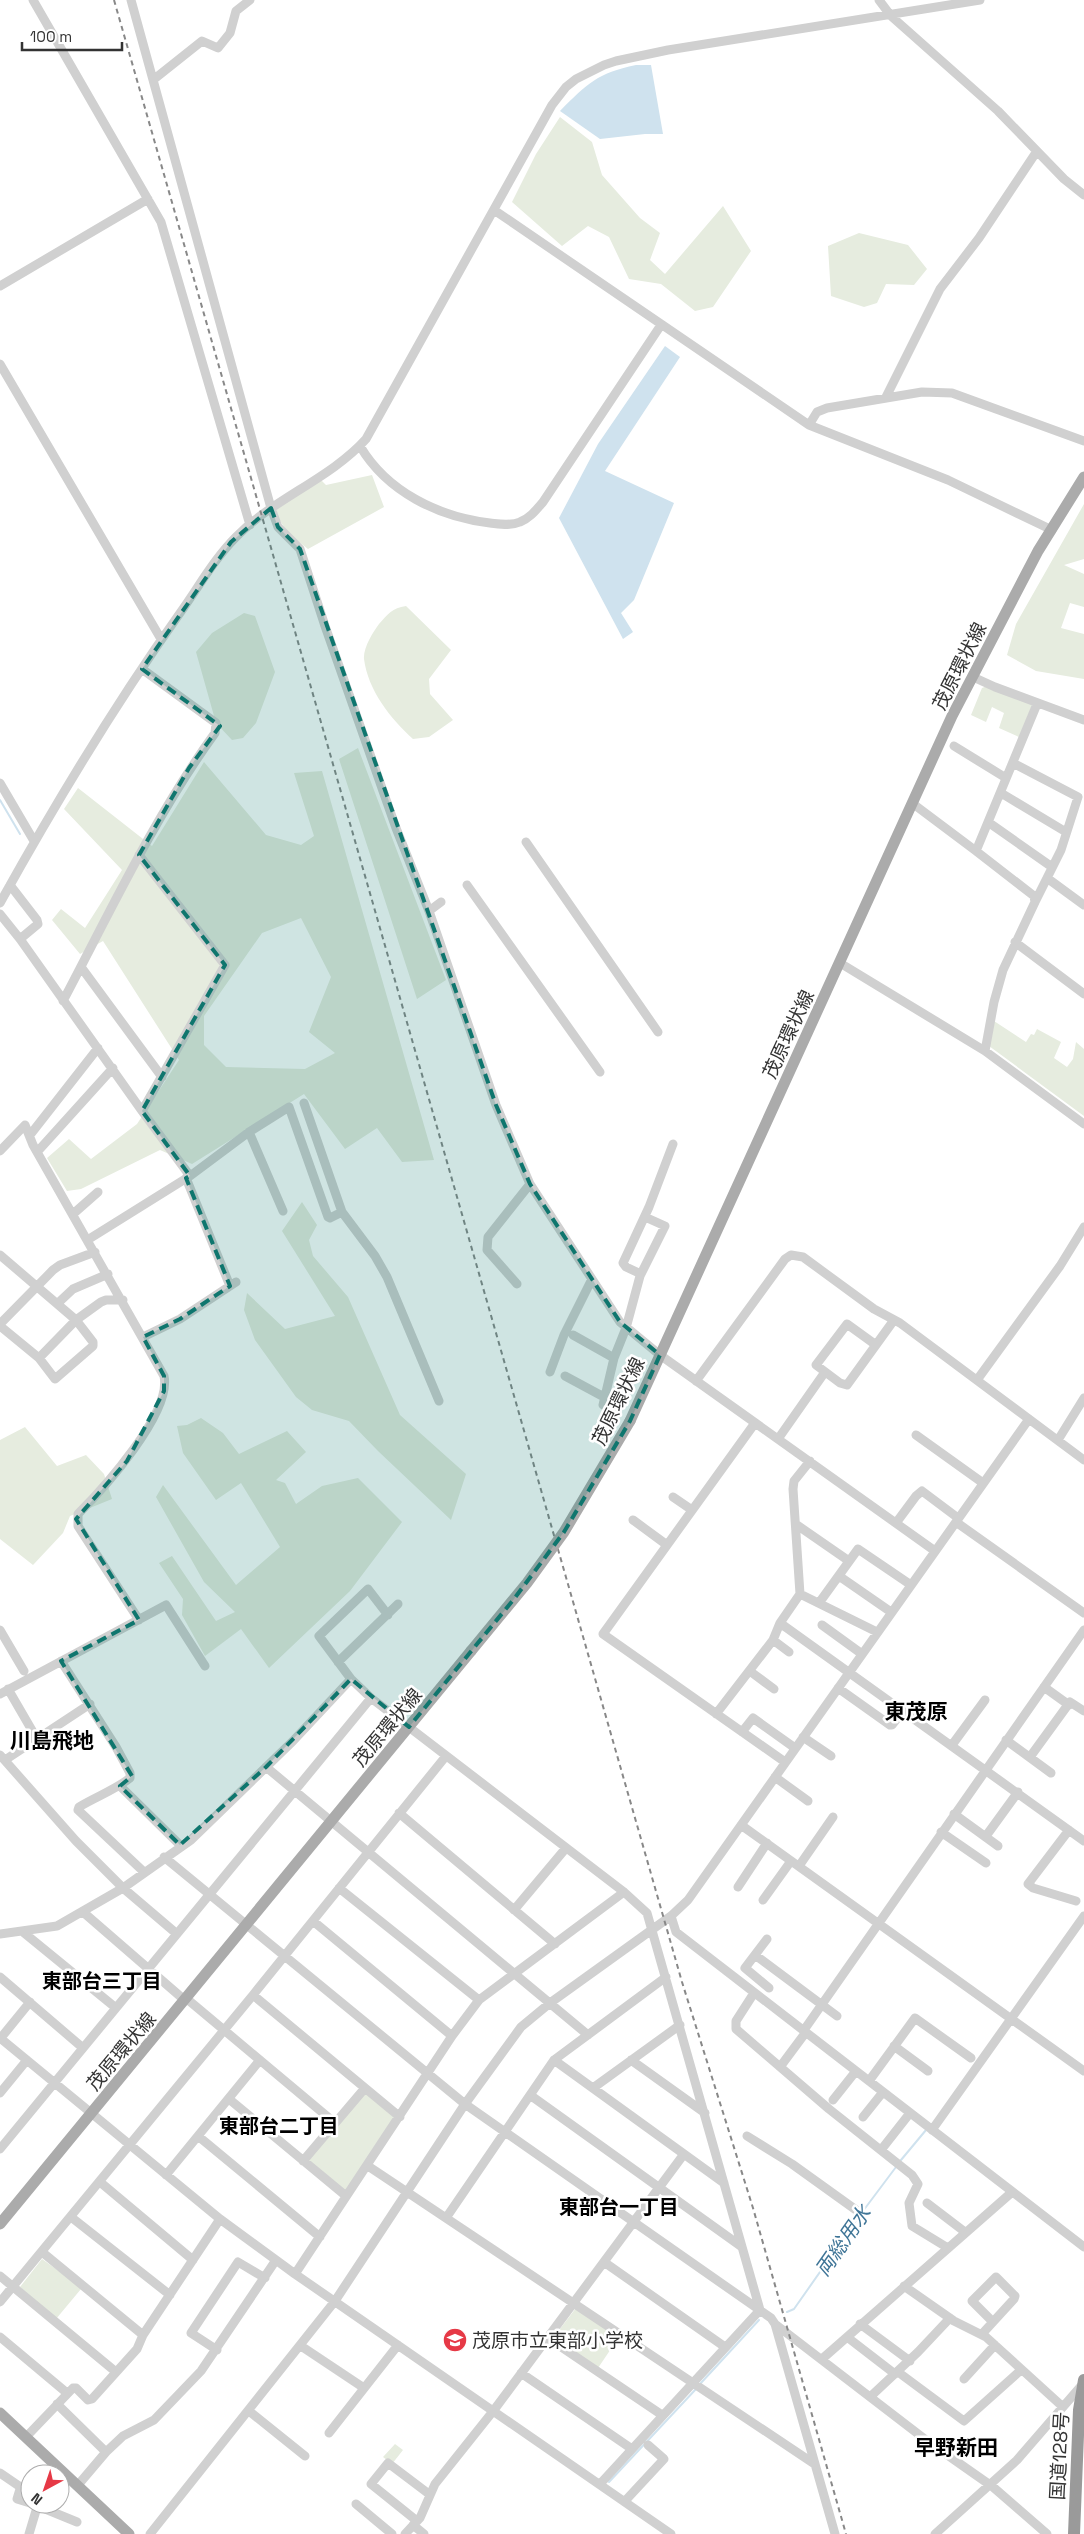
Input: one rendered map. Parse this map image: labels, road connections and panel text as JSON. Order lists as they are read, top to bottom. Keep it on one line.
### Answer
{"streets":{"highway":["国道128号"],"main road":["茂原環状線"]},"districts":["東茂原","川島飛地","東部台三丁目","東部台二丁目","東部台一丁目","早野新田"],"water":["両総用水"],"places":{"school or university":["茂原市立東部小学校"]},"scale_bar":"100 m","north":"bottom left"}
